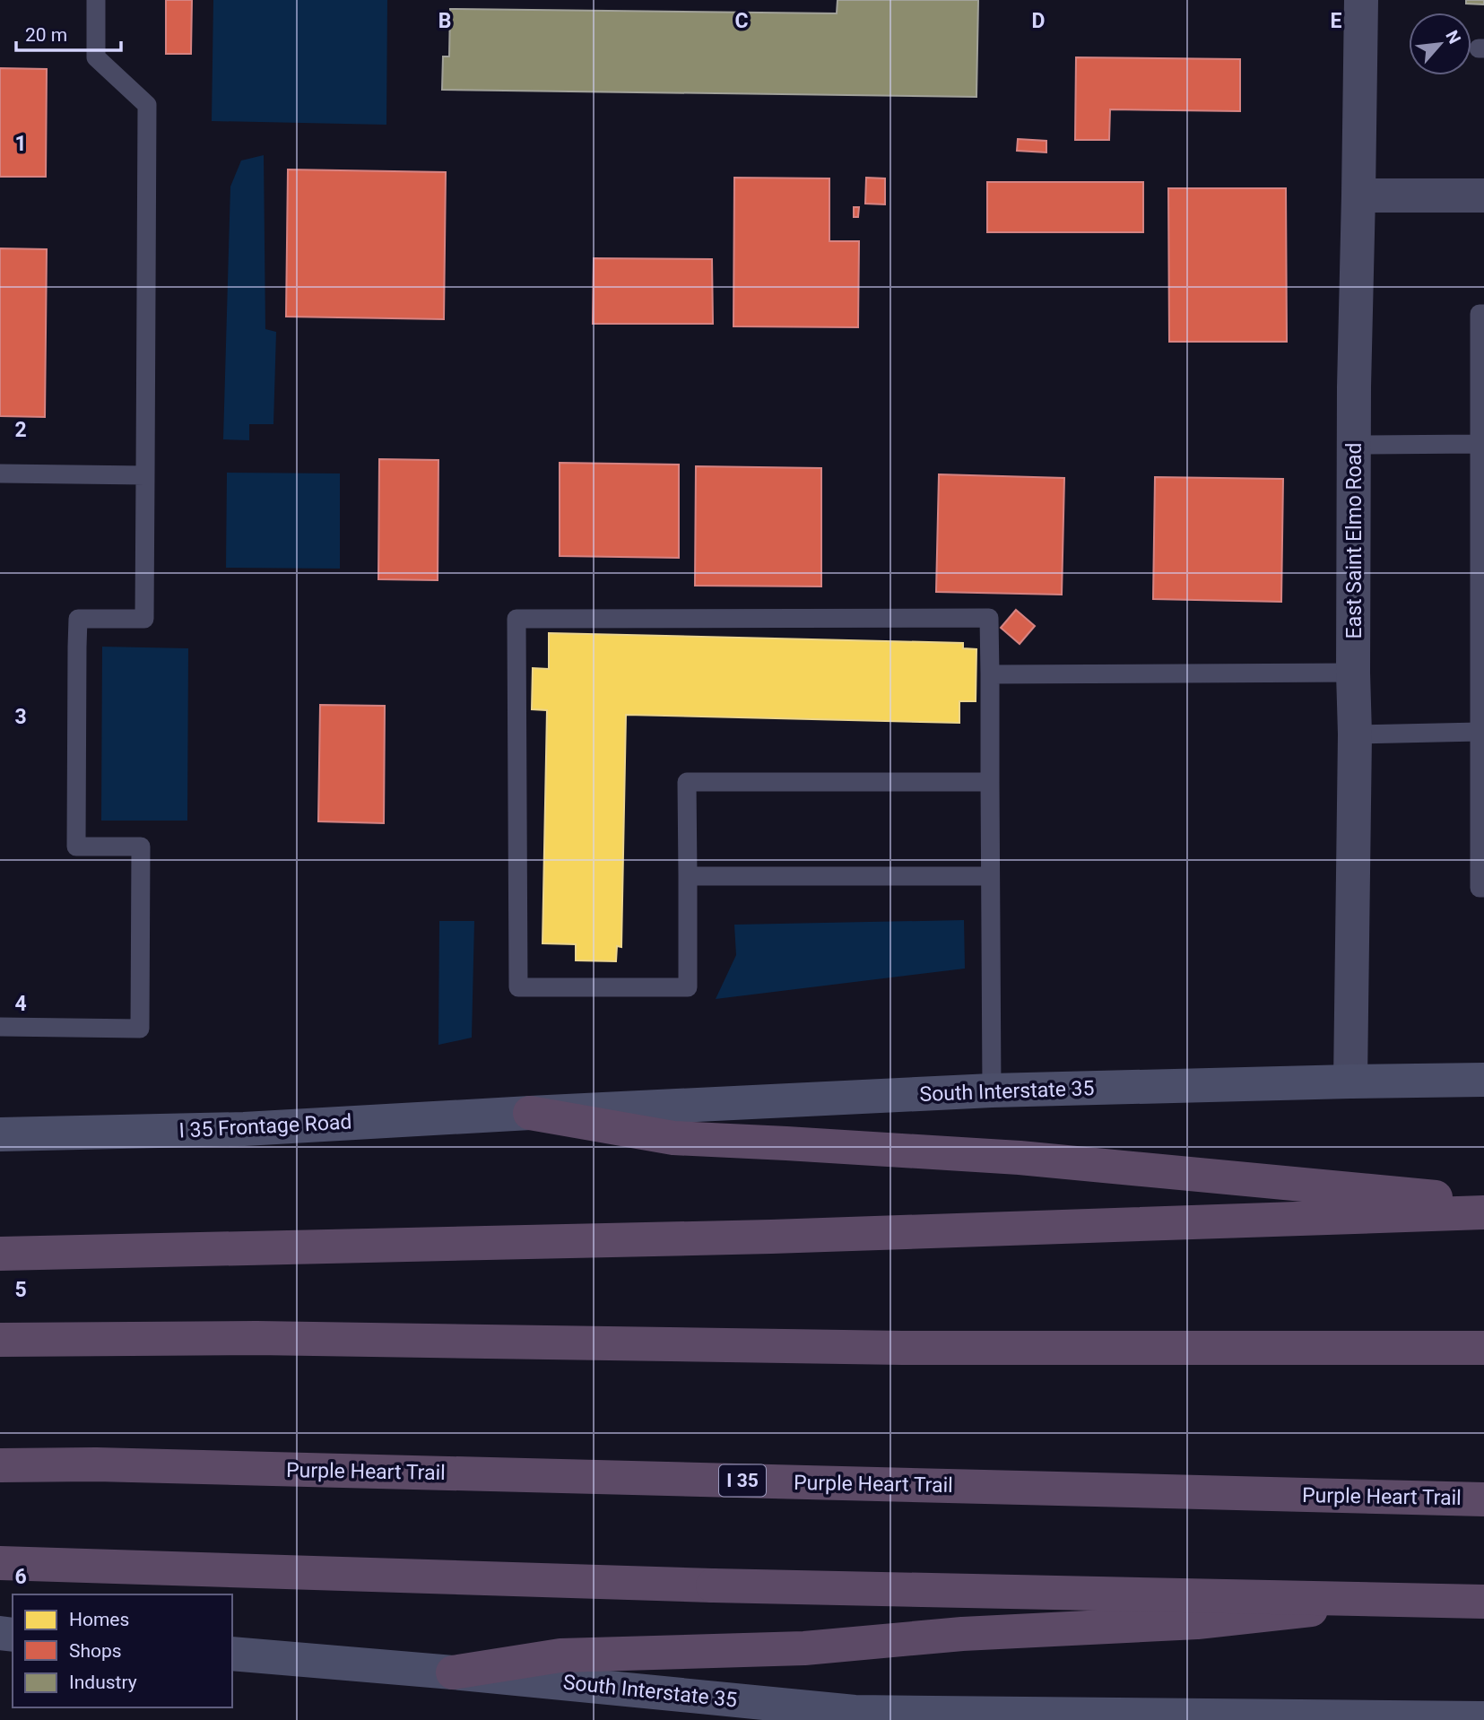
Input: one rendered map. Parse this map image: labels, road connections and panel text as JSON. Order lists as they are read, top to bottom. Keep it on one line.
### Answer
{"streets":{"highway":["Purple Heart Trail","I 35"],"main road":["South Interstate 35","I 35 Frontage Road"],"street":["East Saint Elmo Road"]},"crossings":[["East Saint Elmo Road","South Interstate 35"],["South Interstate 35","I 35 Frontage Road"]],"legend":["Homes","Shops","Industry"],"scale_bar":"20 m","north":"top right","grid":{"columns":["B","C","D","E"],"rows":["1","2","3","4","5","6"]}}
